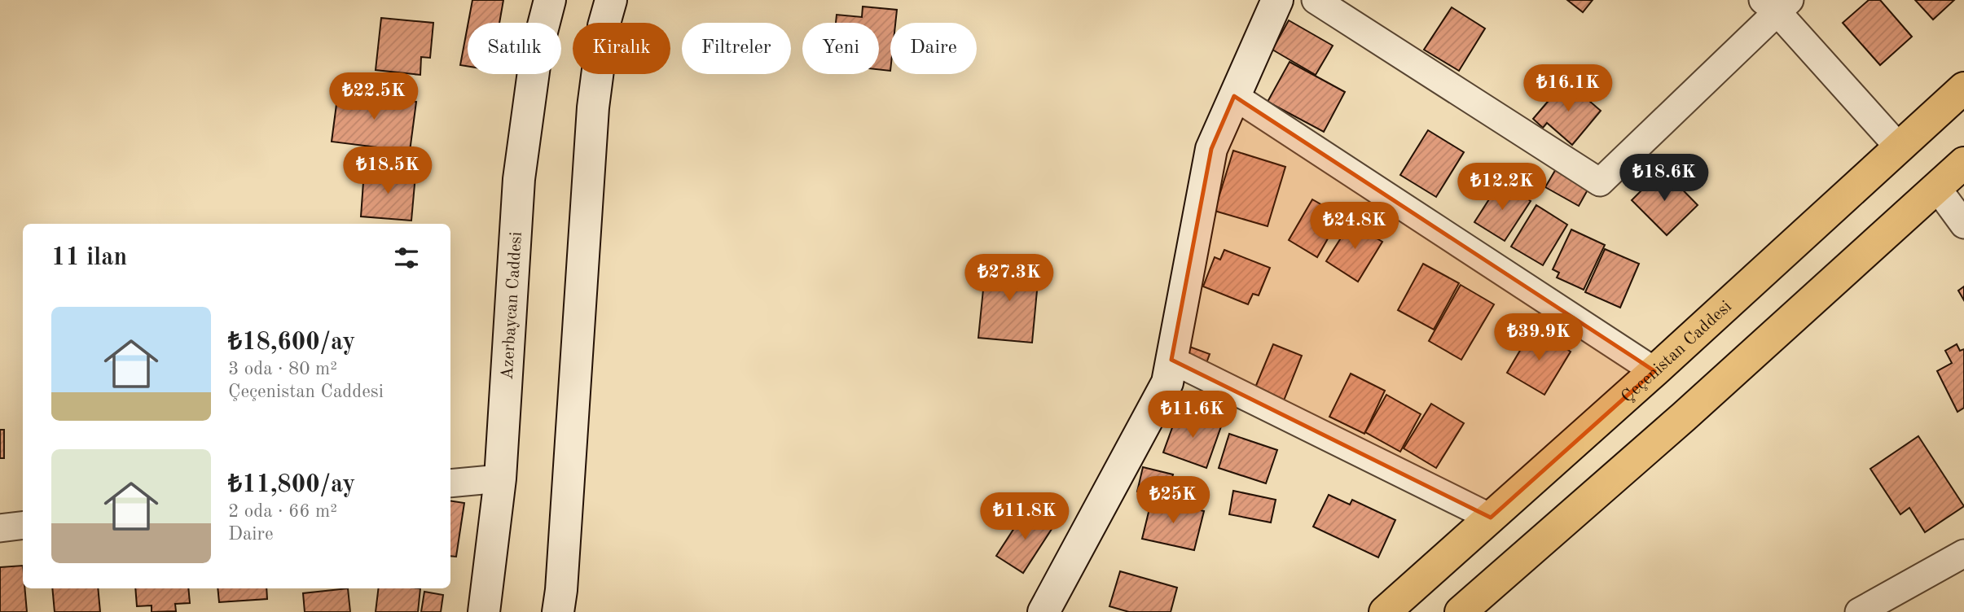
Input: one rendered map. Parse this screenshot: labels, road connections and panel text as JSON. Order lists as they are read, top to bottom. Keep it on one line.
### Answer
{"streets":{"main road":["Azerbaycan Caddesi","Çeçenistan Caddesi"]},"page":{"chip":["Satılık","Kiralık","Filtreler","Yeni","Daire"],"price":["₺16.1K","₺22.5K","₺18.5K","₺18.6K","₺12.2K","₺24.8K","₺27.3K","₺39.9K","₺11.6K","₺25K","₺11.8K"],"heading":"11 ilan","list":[{"name":"₺18,600/ay","note":"3 oda · 80 m² · Çeçenistan Caddesi"},{"name":"₺11,800/ay","note":"2 oda · 66 m² · Daire"}]}}
